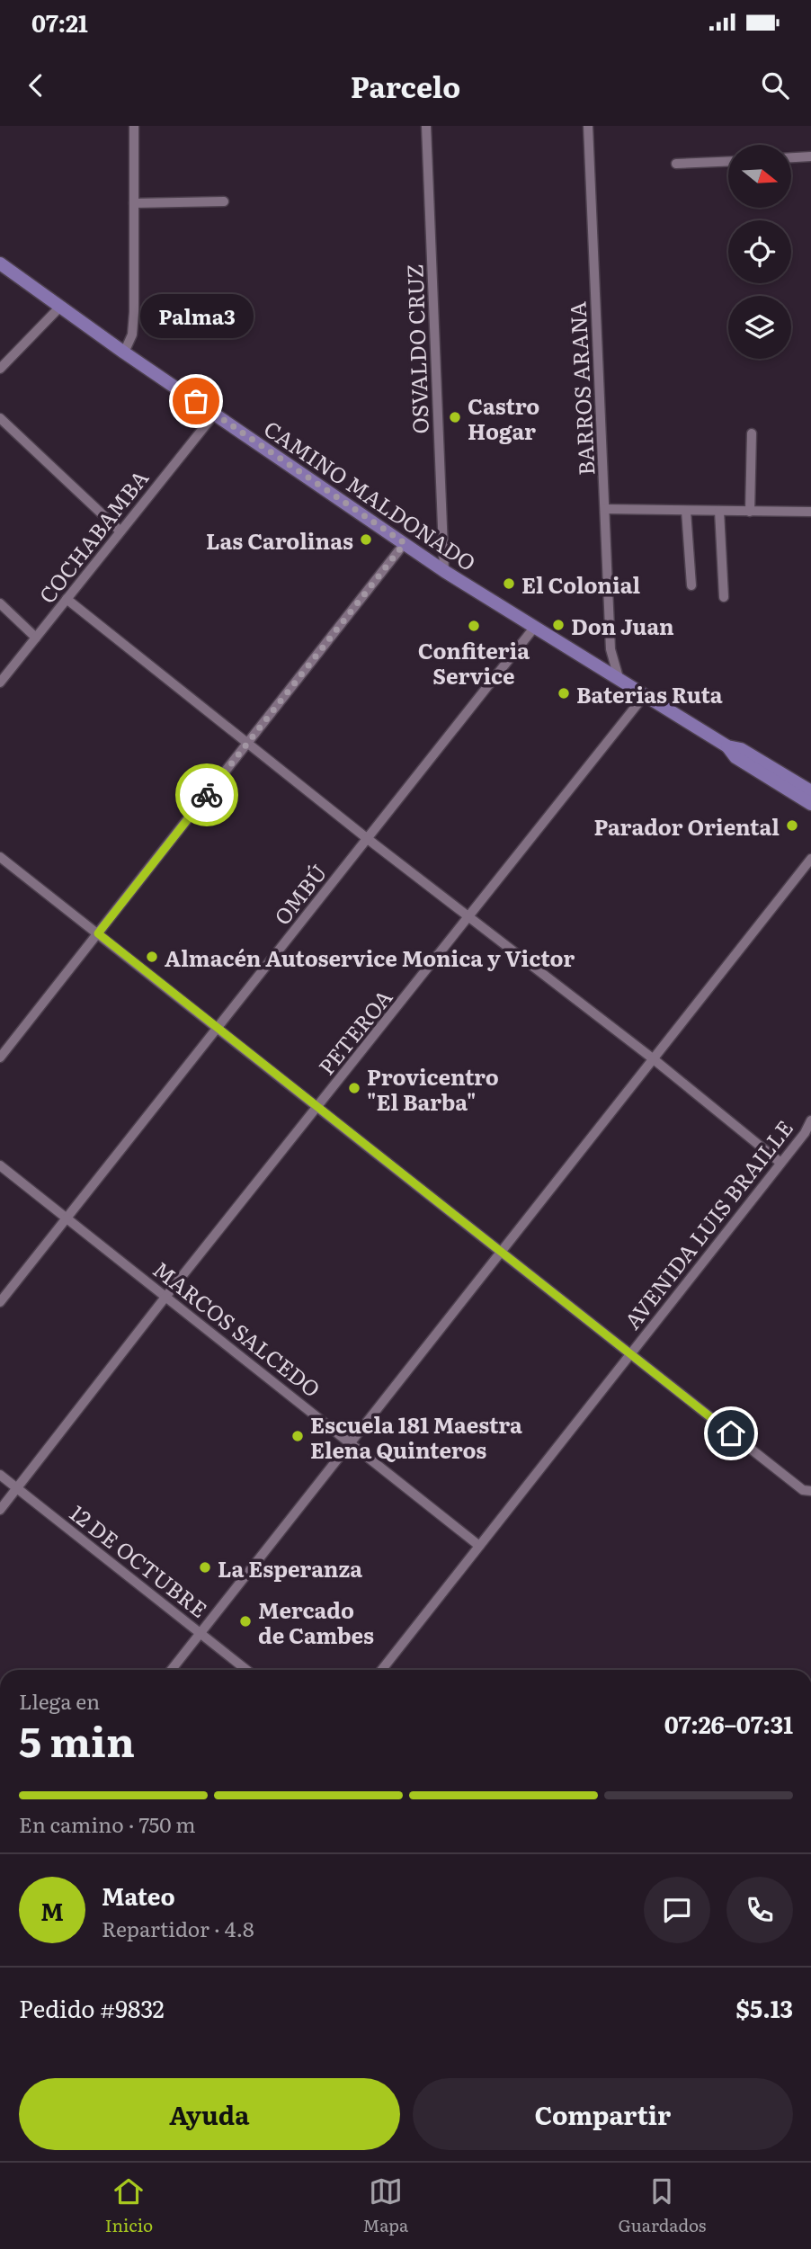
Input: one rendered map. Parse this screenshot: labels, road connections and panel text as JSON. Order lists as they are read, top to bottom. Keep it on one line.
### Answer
{"streets":{"main road":["CAMINO MALDONADO"],"street":["OSVALDO CRUZ","BARROS ARANA","COCHABAMBA","OMBÚ","PETEROA","AVENIDA LUIS BRAILLE","MARCOS SALCEDO","12 DE OCTUBRE"]},"crossings":[["OSVALDO CRUZ","CAMINO MALDONADO"],["BARROS ARANA","CAMINO MALDONADO"],["CAMINO MALDONADO","COCHABAMBA"],["CAMINO MALDONADO","OMBÚ"],["CAMINO MALDONADO","PETEROA"],["OMBÚ","MARCOS SALCEDO"],["PETEROA","MARCOS SALCEDO"],["PETEROA","12 DE OCTUBRE"],["AVENIDA LUIS BRAILLE","MARCOS SALCEDO"]],"places":["Palma3","Castro Hogar","Las Carolinas","El Colonial","Don Juan","Confiteria Service","Baterias Ruta","Parador Oriental","Almacén Autoservice Monica y Victor","Provicentro \"El Barba\"","Escuela 181 Maestra Elena Quinteros","La Esperanza","Mercado de Cambes"],"north":"right","page":{"status":"07:21","header":"Parcelo","bubble":"Palma3","heading":["5 min","Llega en","07:26–07:31"],"panel":["Mateo","Repartidor · 4.8","Pedido #9832","$5.13"],"bar":"En camino · 750 m","round":"M","buttons":["Ayuda","Compartir"],"tabs":["Inicio","Mapa","Guardados"]}}
